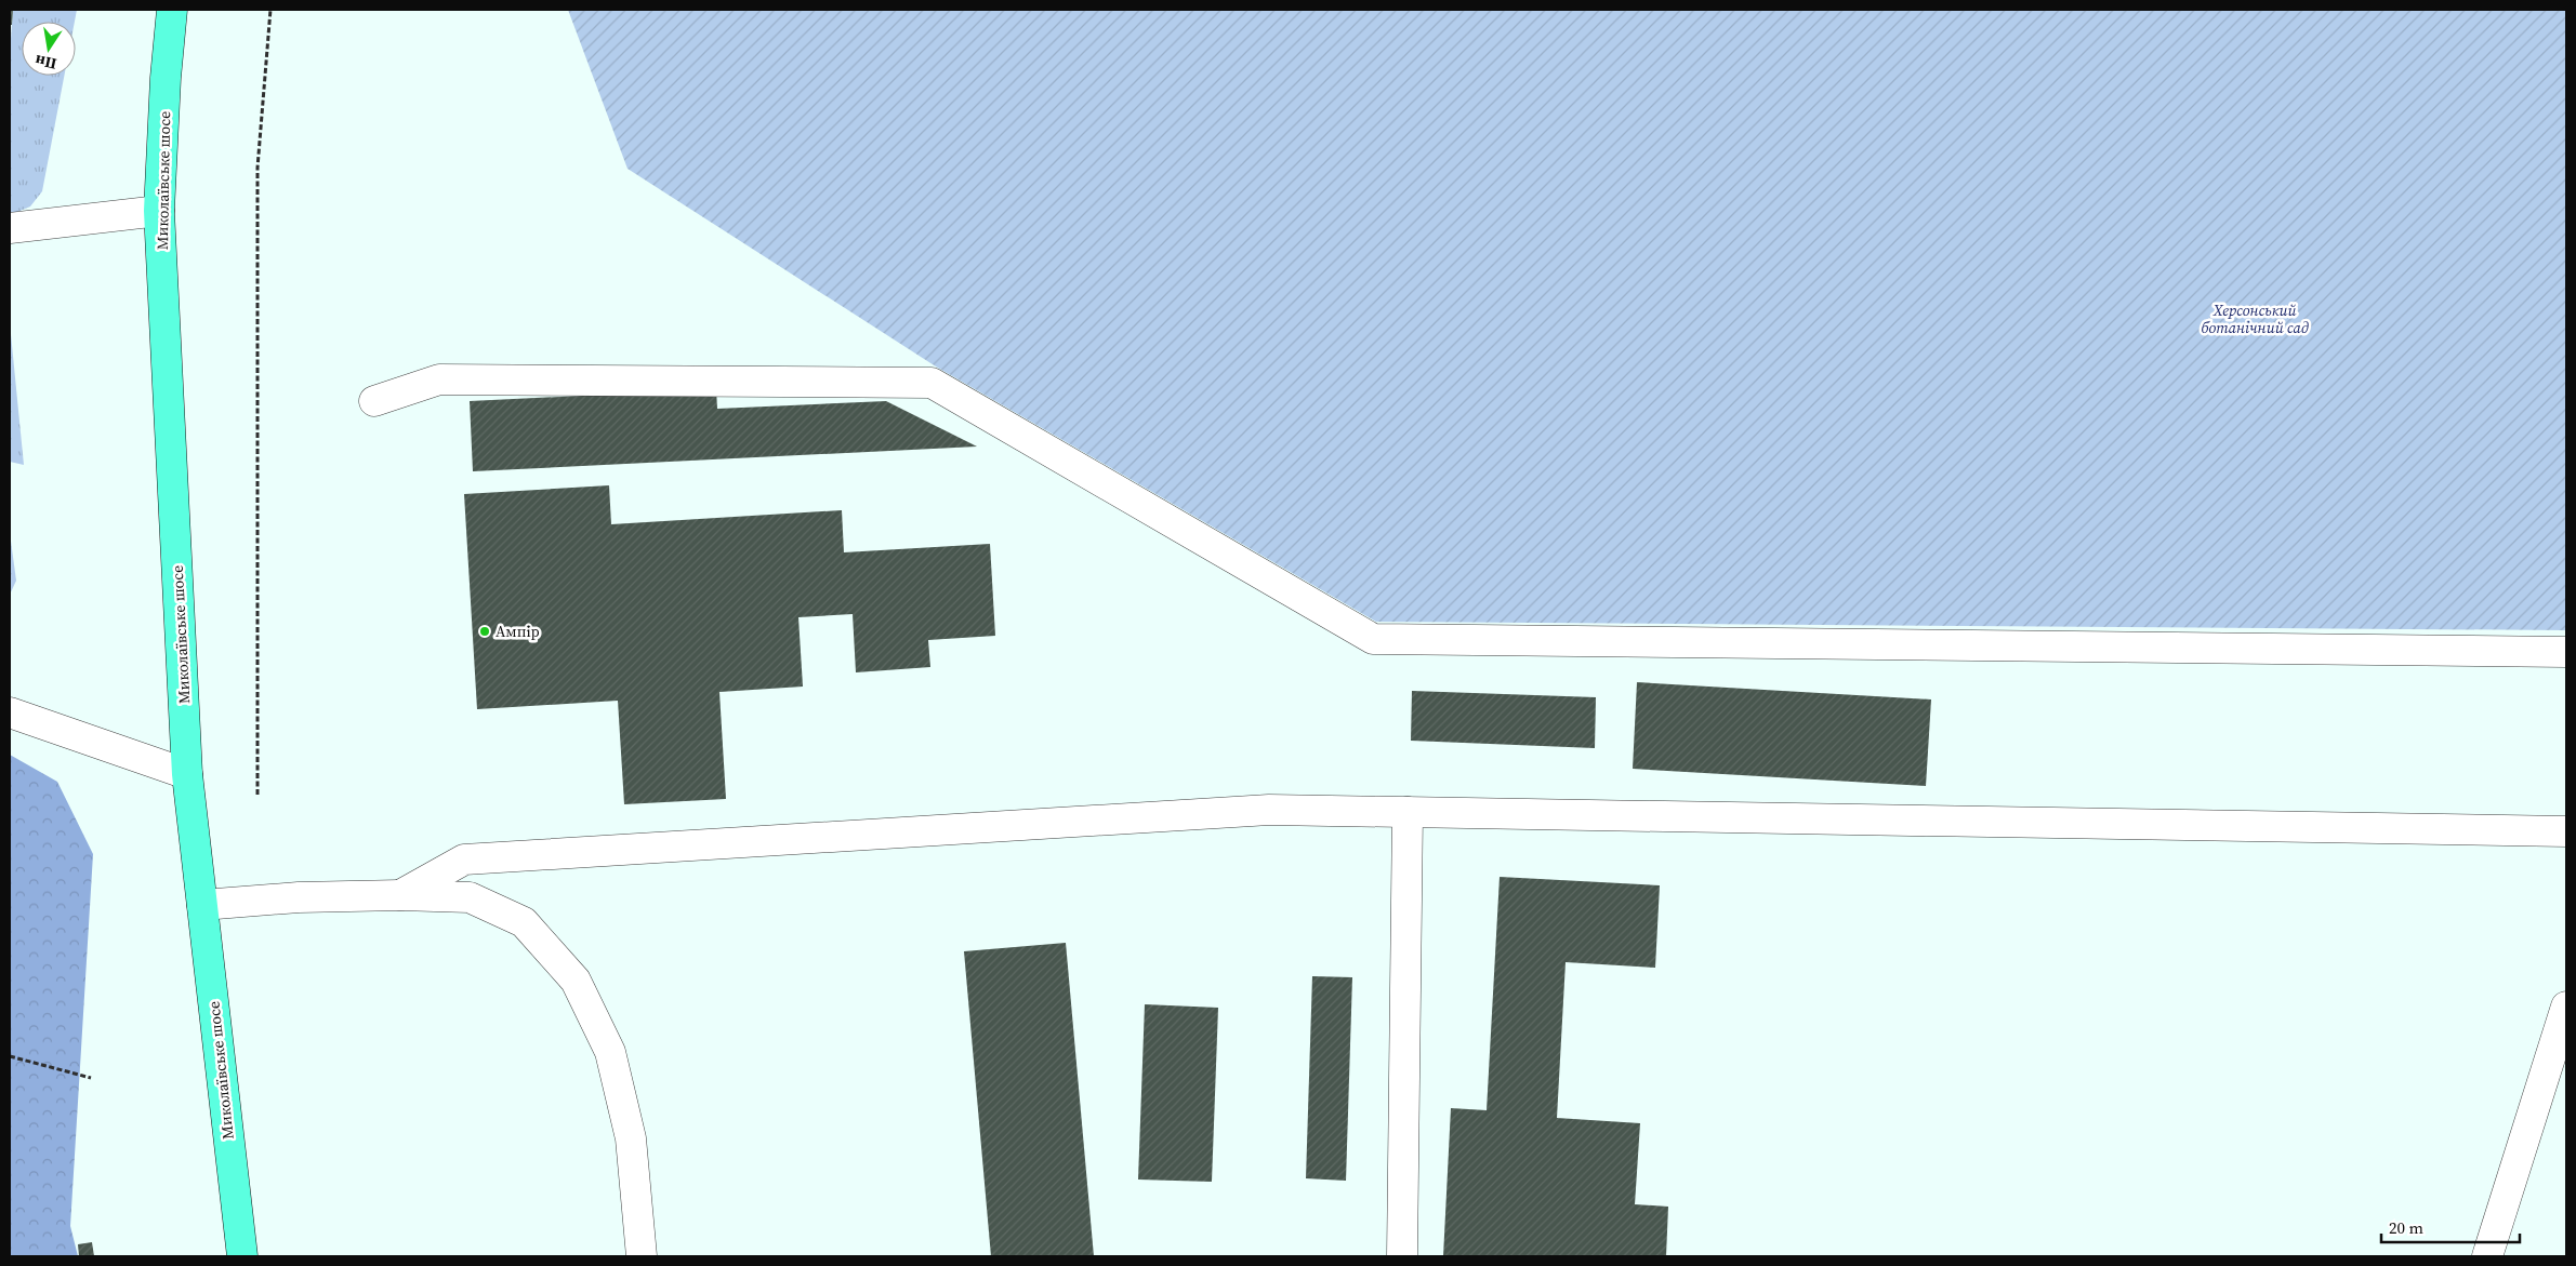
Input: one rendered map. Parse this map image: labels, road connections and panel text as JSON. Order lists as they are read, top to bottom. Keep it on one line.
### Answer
{"streets":{"main road":["Миколаївське шосе"]},"parks":["Херсонський ботанічний сад"],"places":["Ампір"],"scale_bar":"20 m","north":"bottom"}
